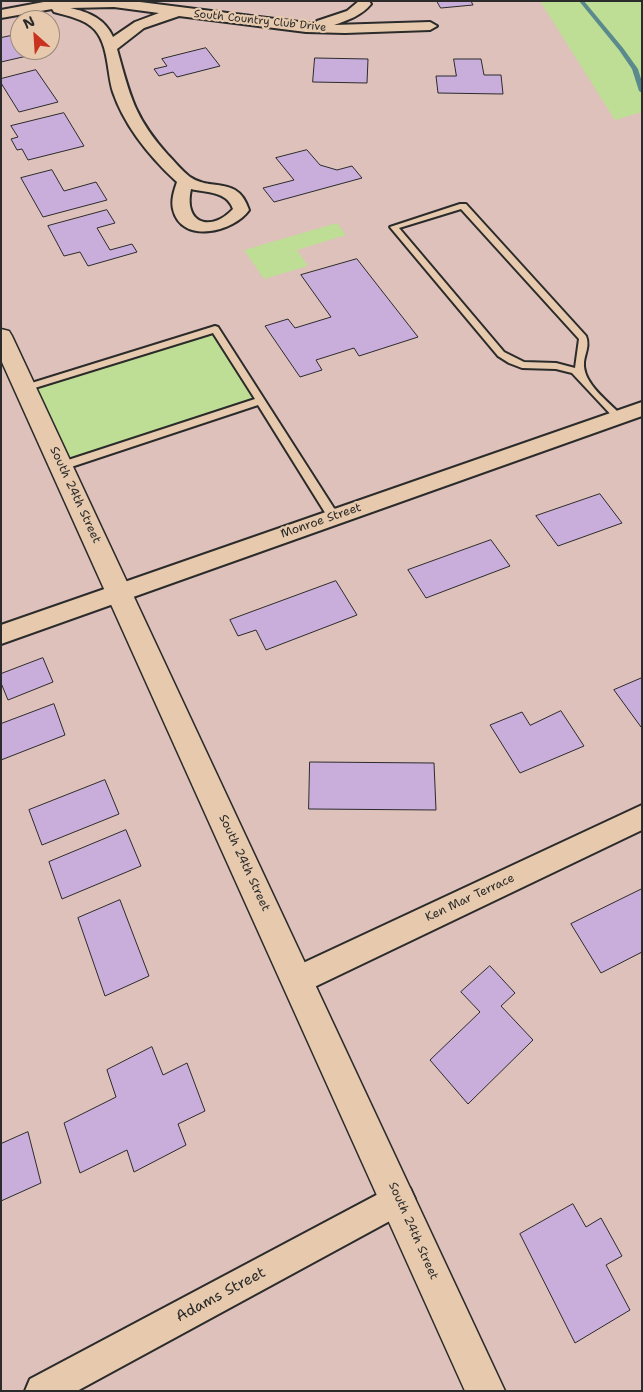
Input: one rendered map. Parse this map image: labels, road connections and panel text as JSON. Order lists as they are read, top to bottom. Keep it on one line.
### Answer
{"streets":{"street":["South Country Club Drive","South 24th Street","Monroe Street","Ken Mar Terrace","Adams Street"]},"crossings":[["South 24th Street","Monroe Street"],["South 24th Street","Ken Mar Terrace"],["South 24th Street","Adams Street"]],"north":"top left"}
